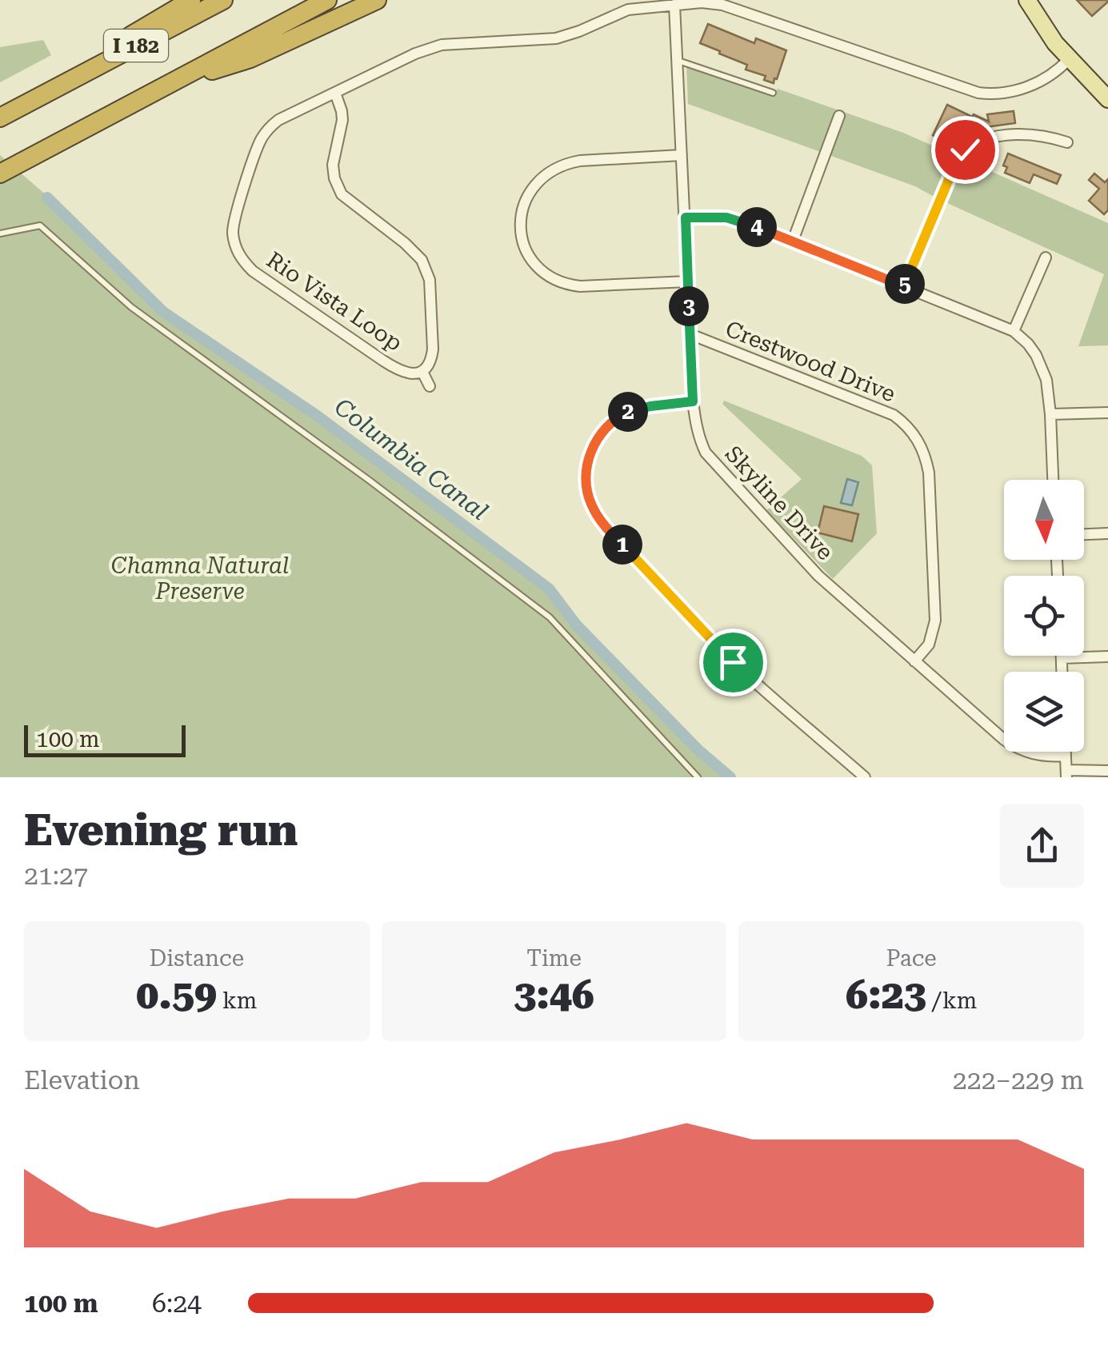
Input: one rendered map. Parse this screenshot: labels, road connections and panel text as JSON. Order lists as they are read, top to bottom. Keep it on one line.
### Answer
{"streets":{"highway":["I 182"],"street":["Rio Vista Loop","Crestwood Drive","Skyline Drive"]},"crossings":[["Crestwood Drive","Skyline Drive"]],"water":["Columbia Canal"],"parks":["Chamna Natural Preserve"],"scale_bar":"100 m","north":"bottom","page":{"pins":["4","5","3","2","1"],"scale":"100 m","heading":["Evening run","21:27"],"stats":[["Distance","0.59 km"],["Time","3:46"],["Pace","6:23 /km"]],"chart":["Elevation","222–229 m"],"list":[{"name":"100 m","note":"6:24"}]}}
